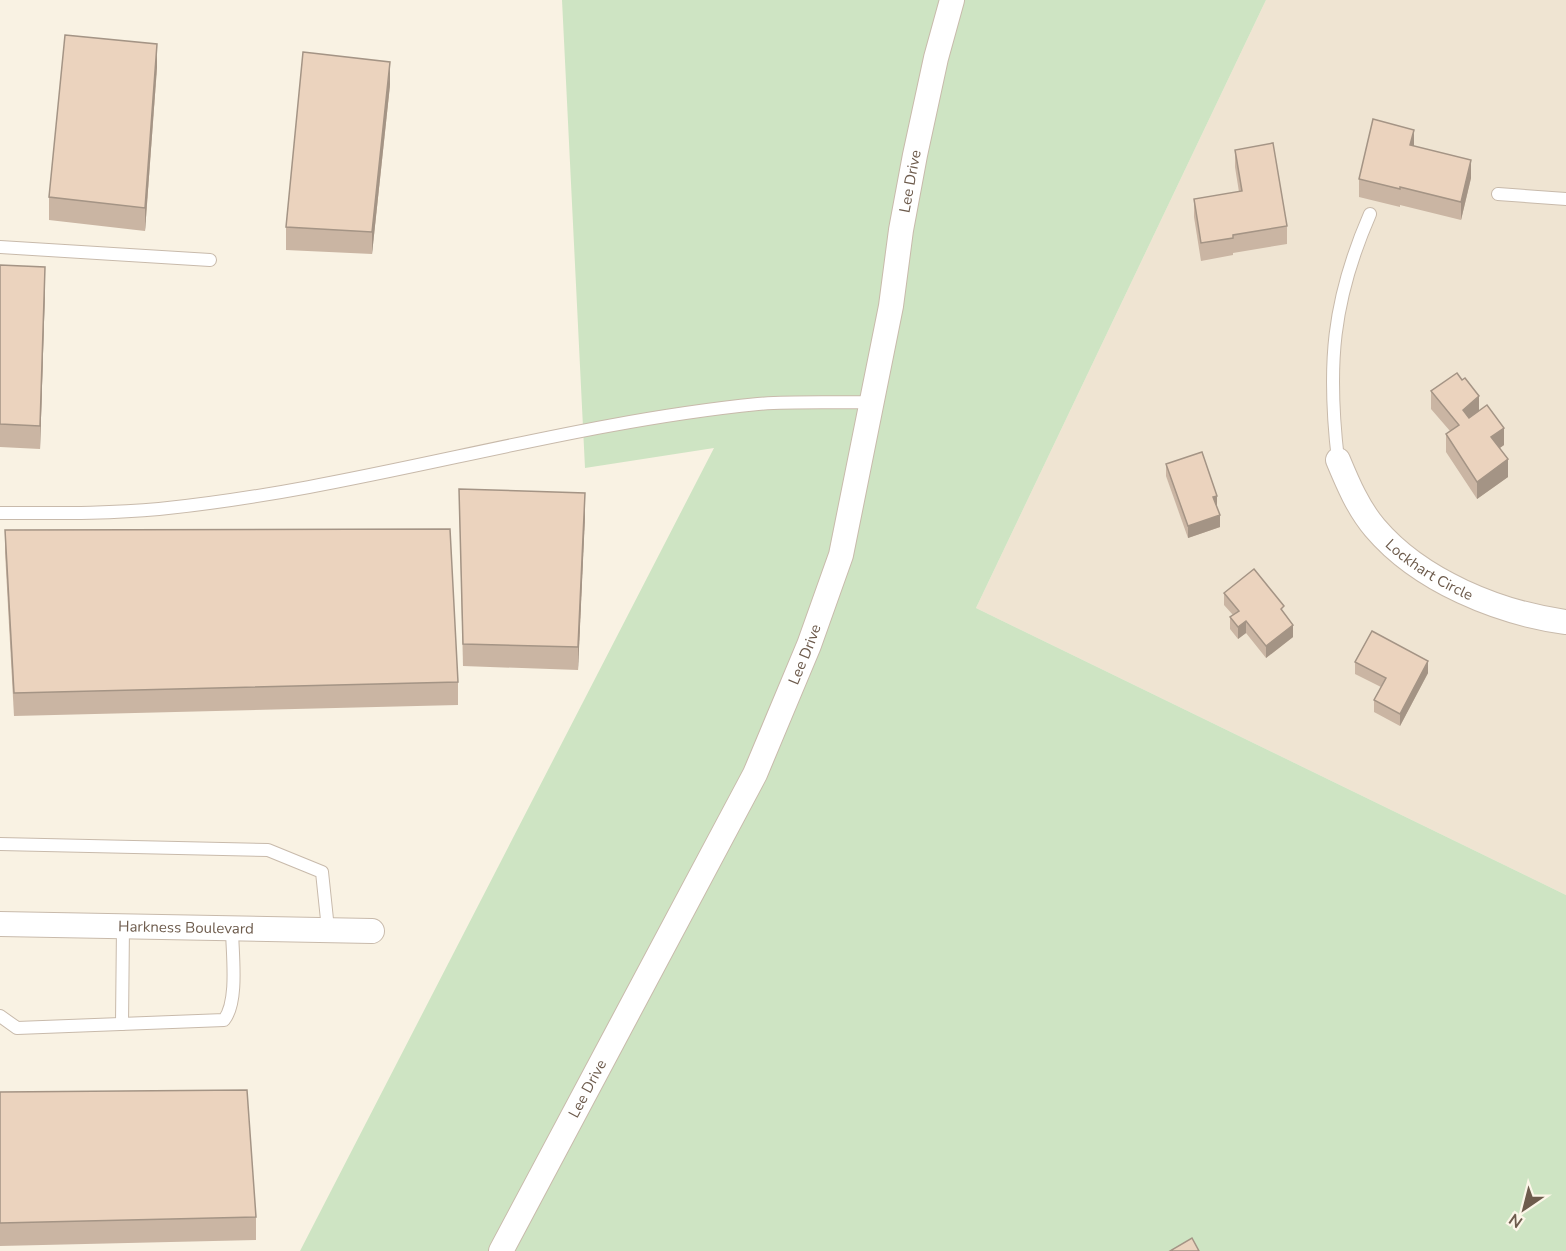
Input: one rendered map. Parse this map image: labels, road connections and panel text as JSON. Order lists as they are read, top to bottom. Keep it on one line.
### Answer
{"streets":{"street":["Lee Drive","Lockhart Circle","Harkness Boulevard"]},"north":"bottom left"}
